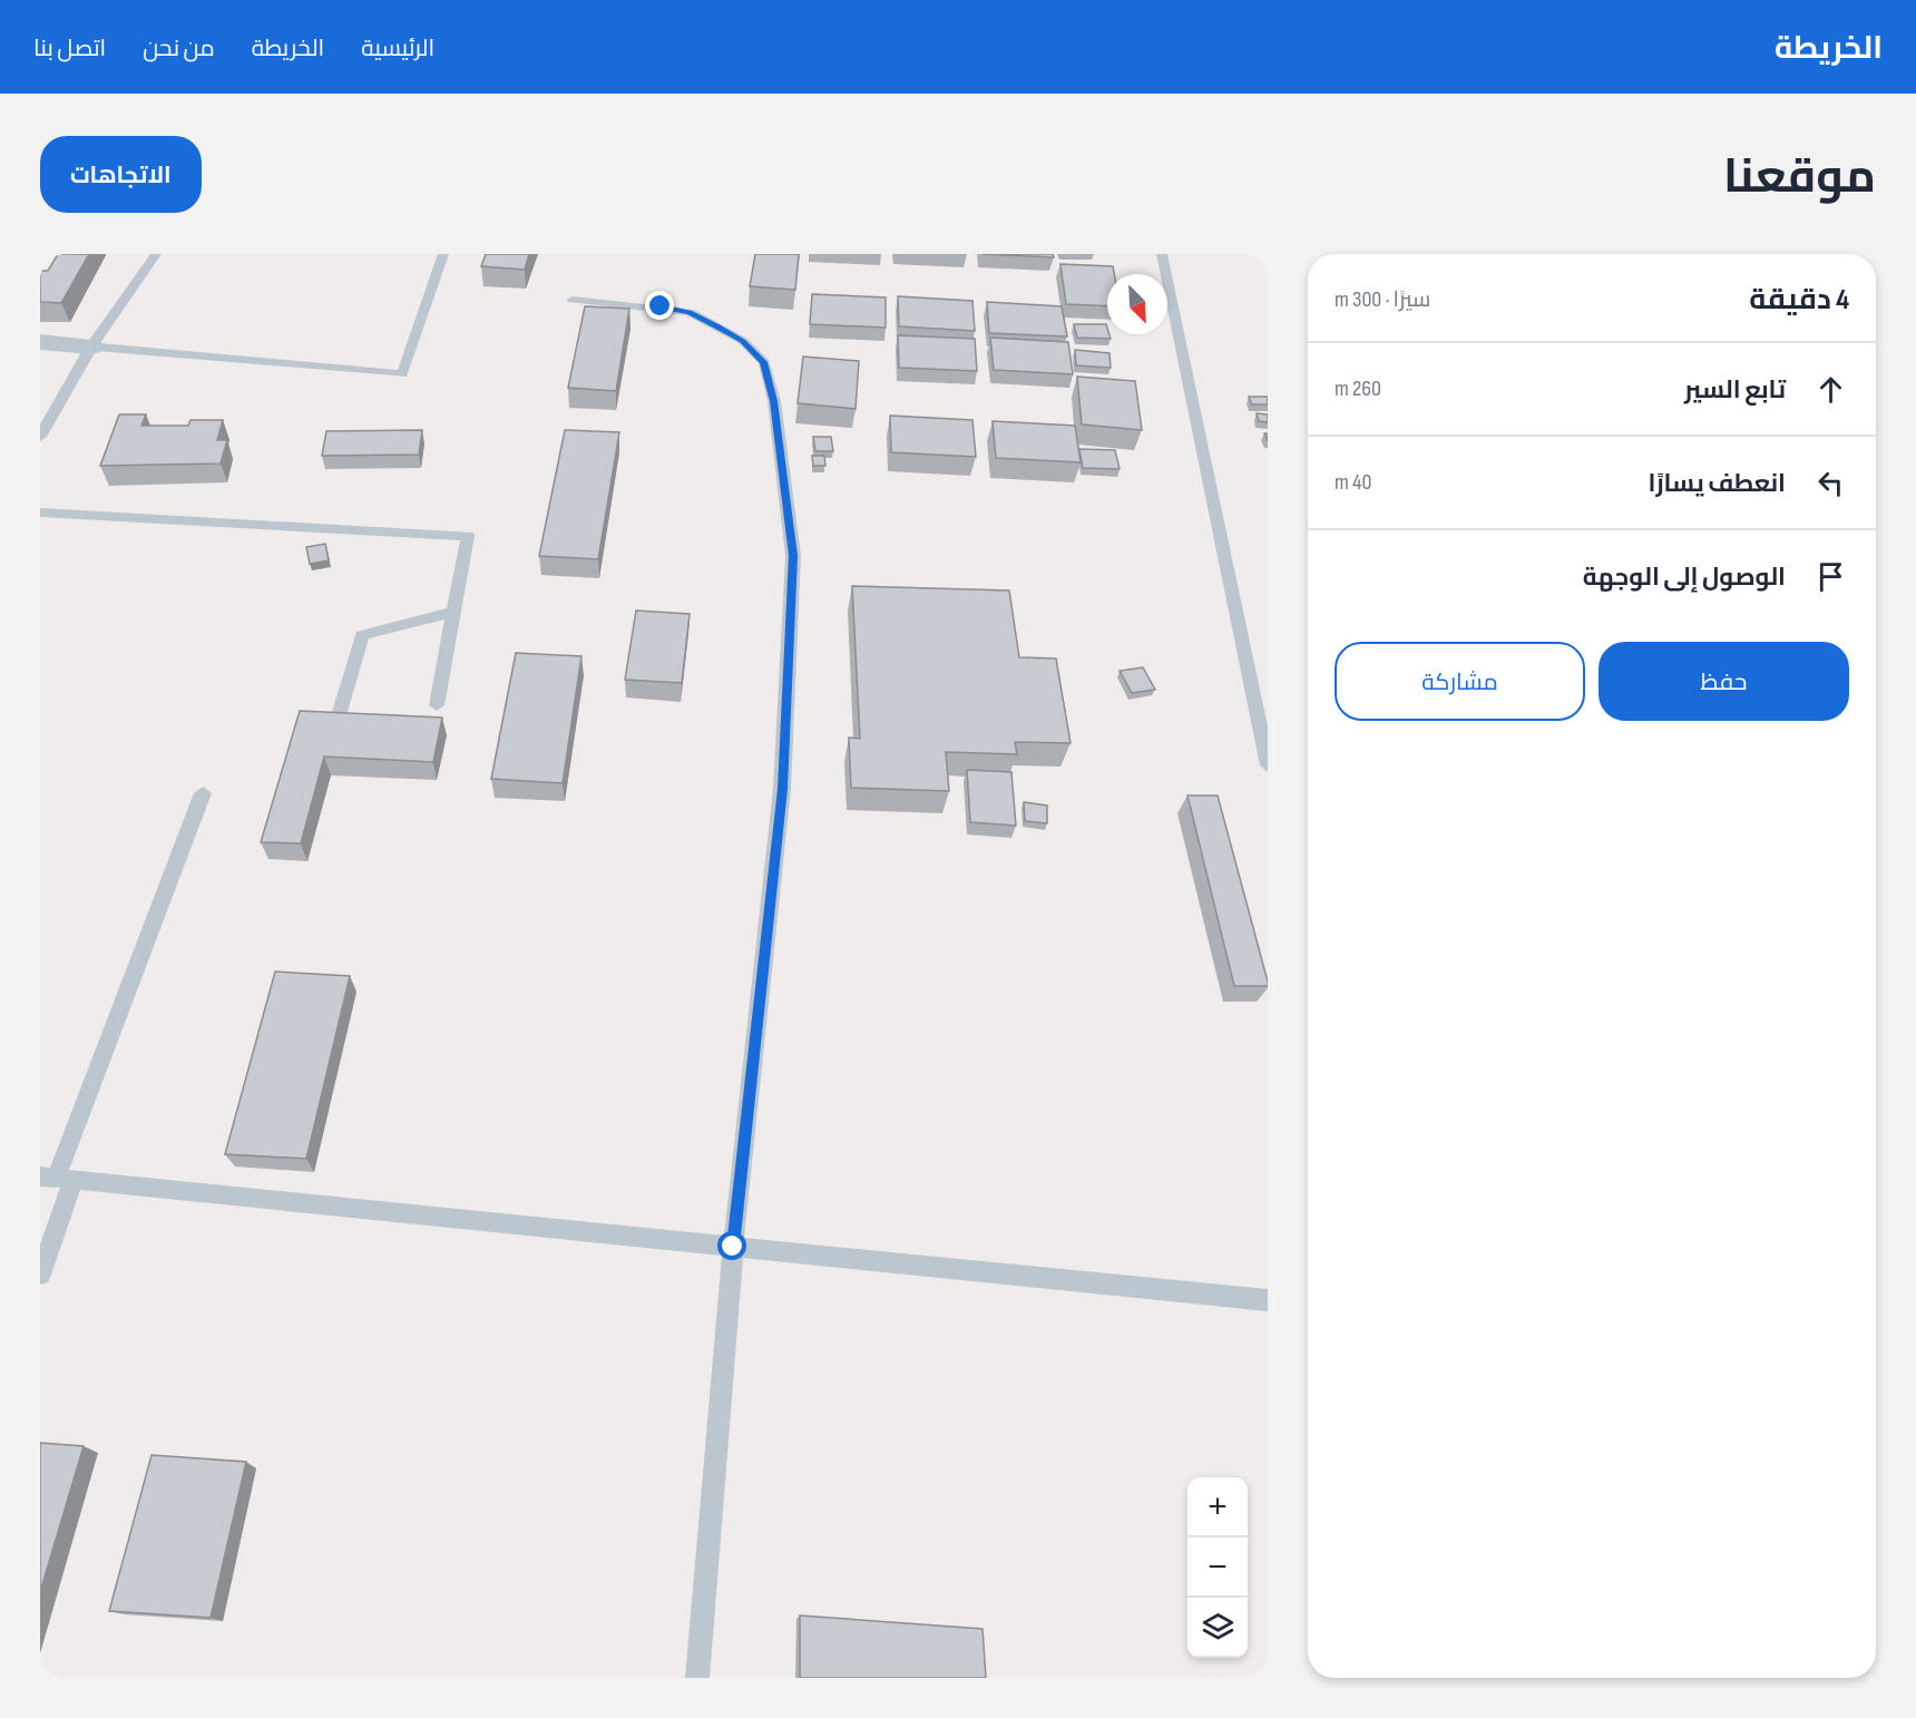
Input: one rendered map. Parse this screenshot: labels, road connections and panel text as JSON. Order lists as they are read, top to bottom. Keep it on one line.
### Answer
{"north":"bottom right","page":{"header":"الخريطة","nav":["الرئيسية","الخريطة","من نحن","اتصل بنا"],"title":"موقعنا","buttons":["الاتجاهات",["حفظ","مشاركة"]],"heading":["4 دقيقة","سيرًا · 300 m"],"list":[["تابع السير","260 m"],["انعطف يسارًا","40 m"],"الوصول إلى الوجهة"],"map_buttons":["+","−"]}}
